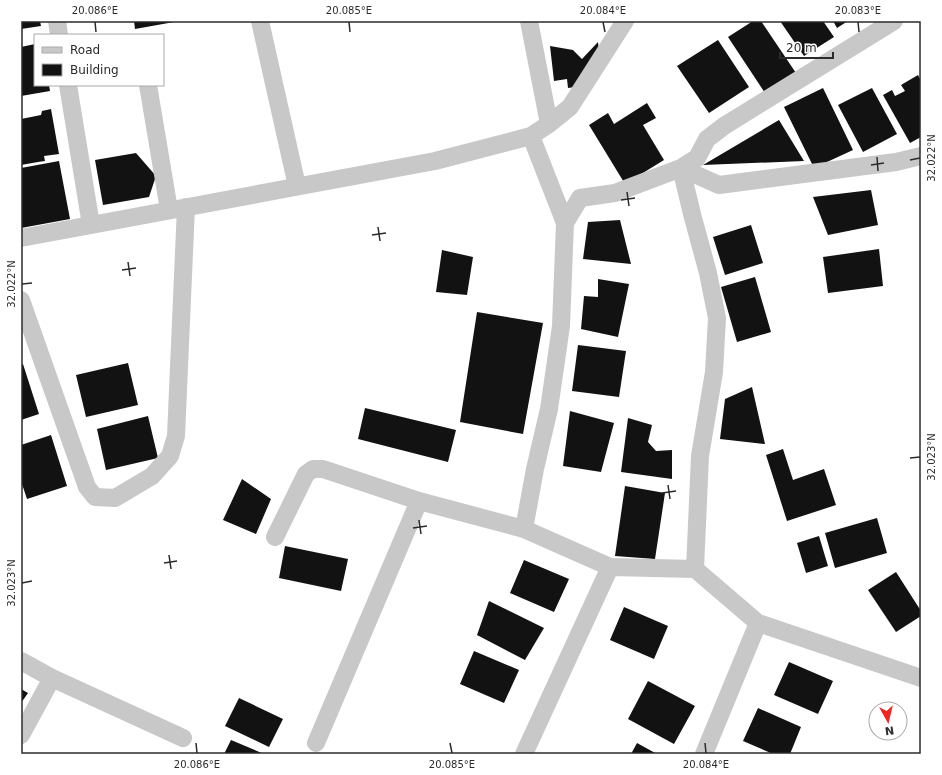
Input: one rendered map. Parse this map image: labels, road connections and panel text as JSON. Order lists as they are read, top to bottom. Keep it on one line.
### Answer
{"legend":["Road","Building"],"scale_bar":"20 m","north":"bottom","coordinates":["20.086°E","20.085°E","20.084°E","20.083°E","32.022°N","32.023°N"]}
